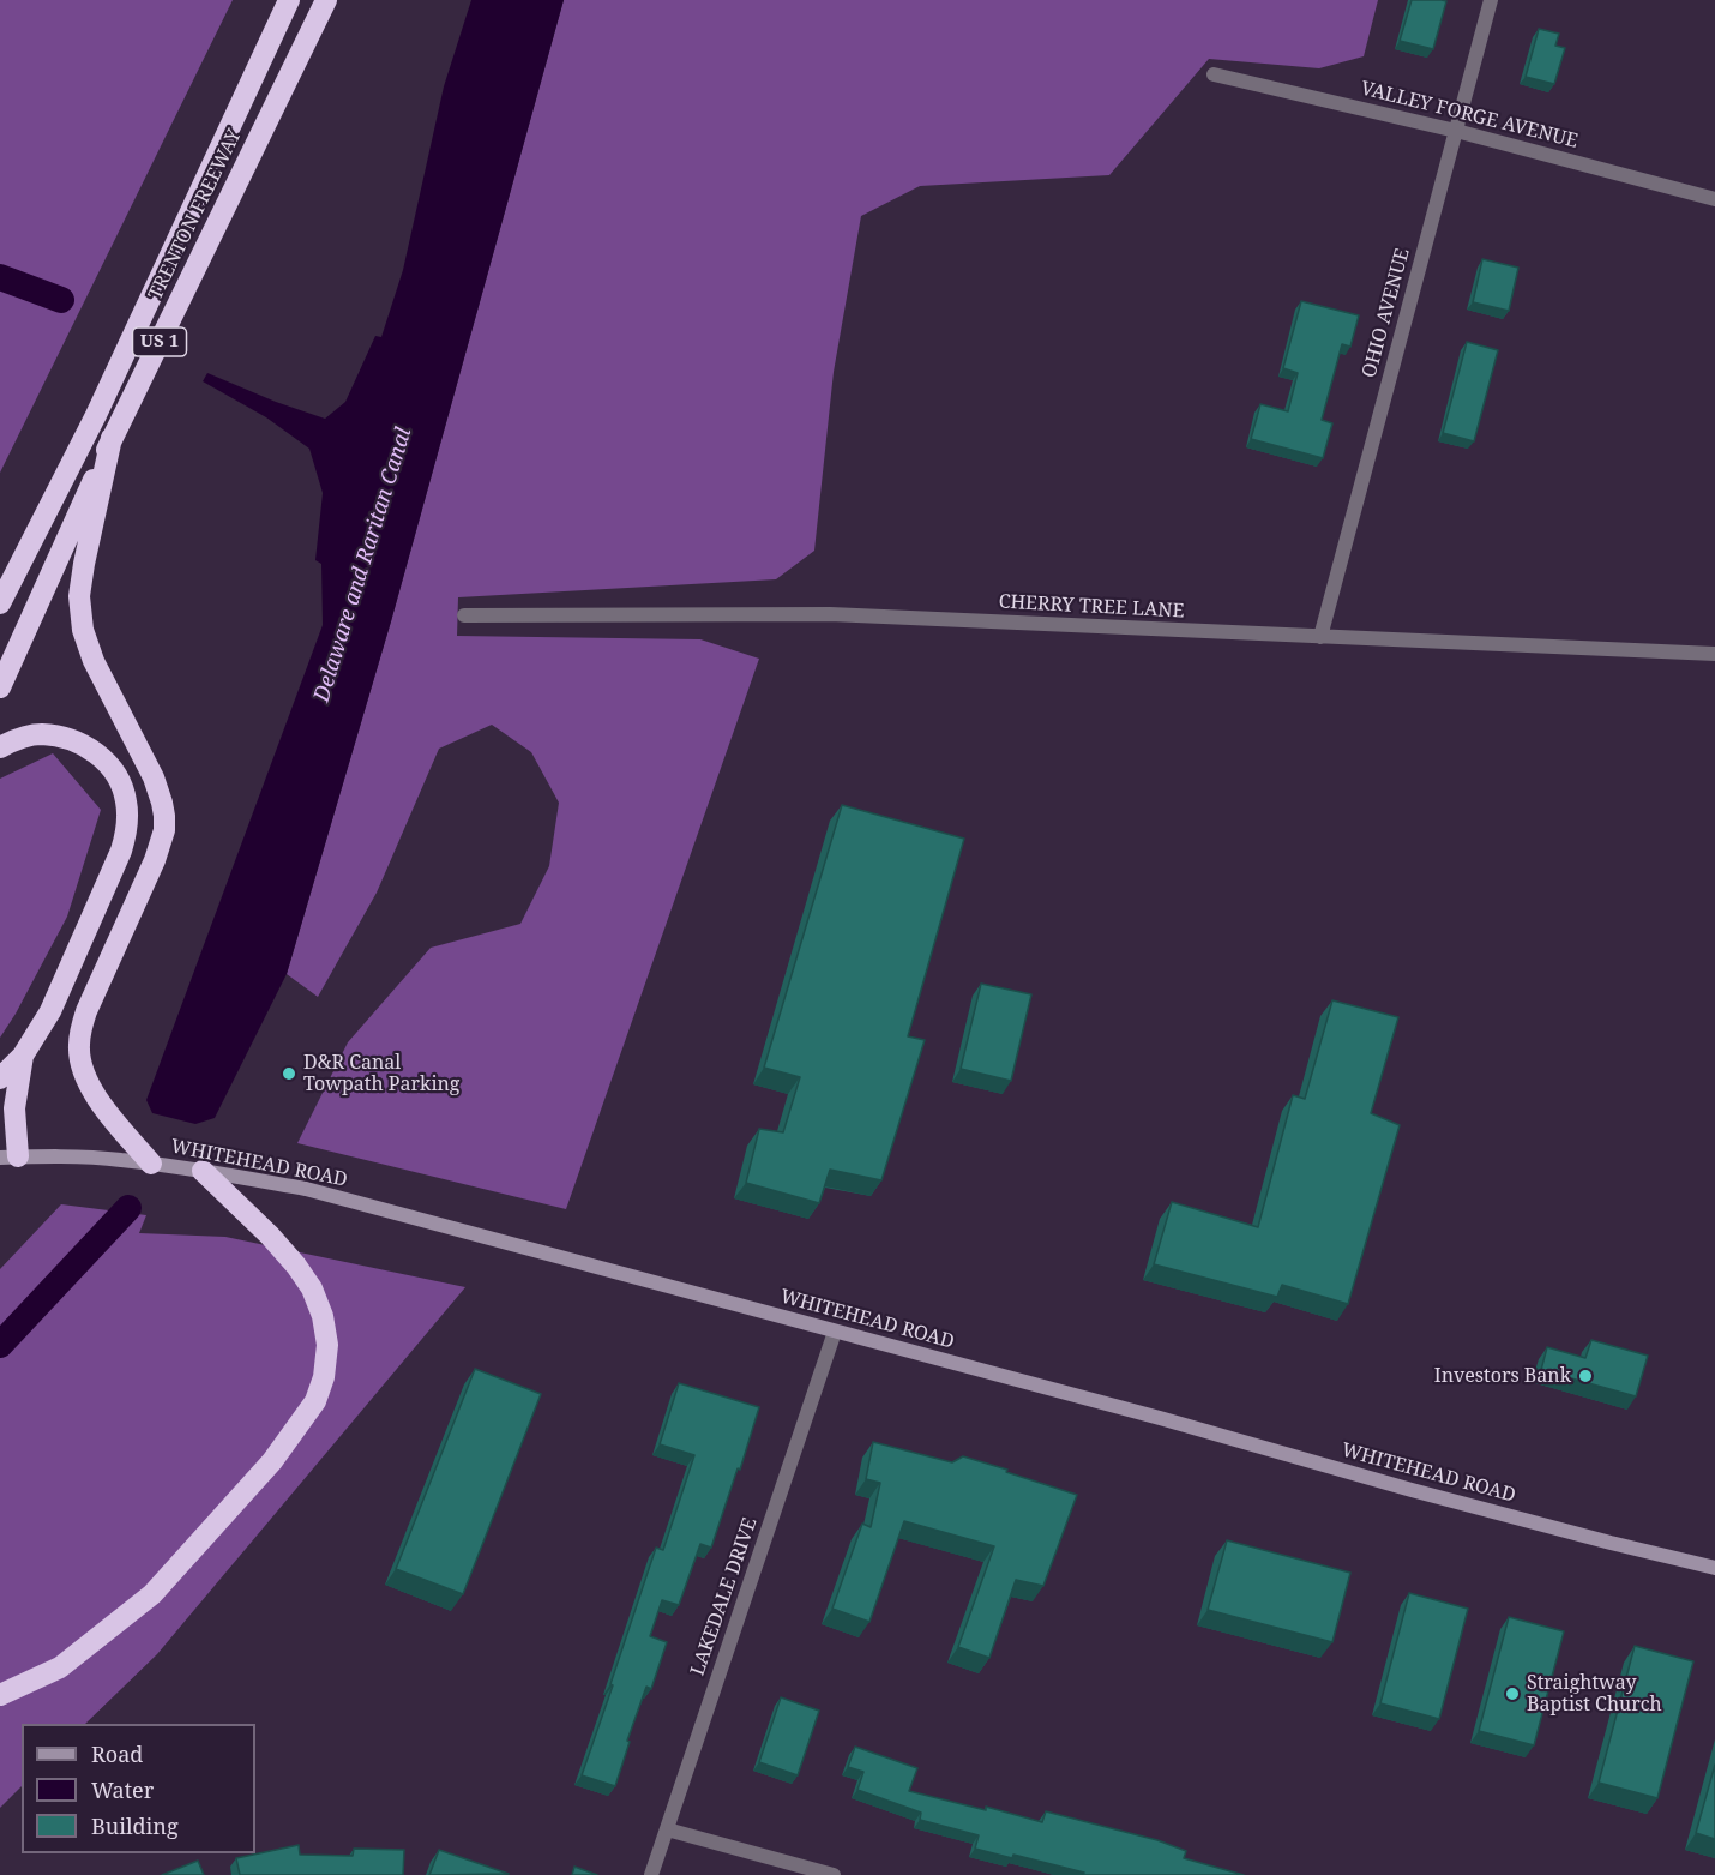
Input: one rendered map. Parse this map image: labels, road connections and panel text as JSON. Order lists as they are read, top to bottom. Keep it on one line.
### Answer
{"streets":{"highway":["TRENTON FREEWAY","US 1"],"main road":["WHITEHEAD ROAD"],"street":["VALLEY FORGE AVENUE","OHIO AVENUE","CHERRY TREE LANE","LAKEDALE DRIVE"]},"crossings":[["VALLEY FORGE AVENUE","OHIO AVENUE"],["OHIO AVENUE","CHERRY TREE LANE"],["WHITEHEAD ROAD","LAKEDALE DRIVE"]],"water":["Delaware and Raritan Canal"],"places":["D&R Canal Towpath Parking","Investors Bank","Straightway Baptist Church"],"legend":["Road","Water","Building"]}
